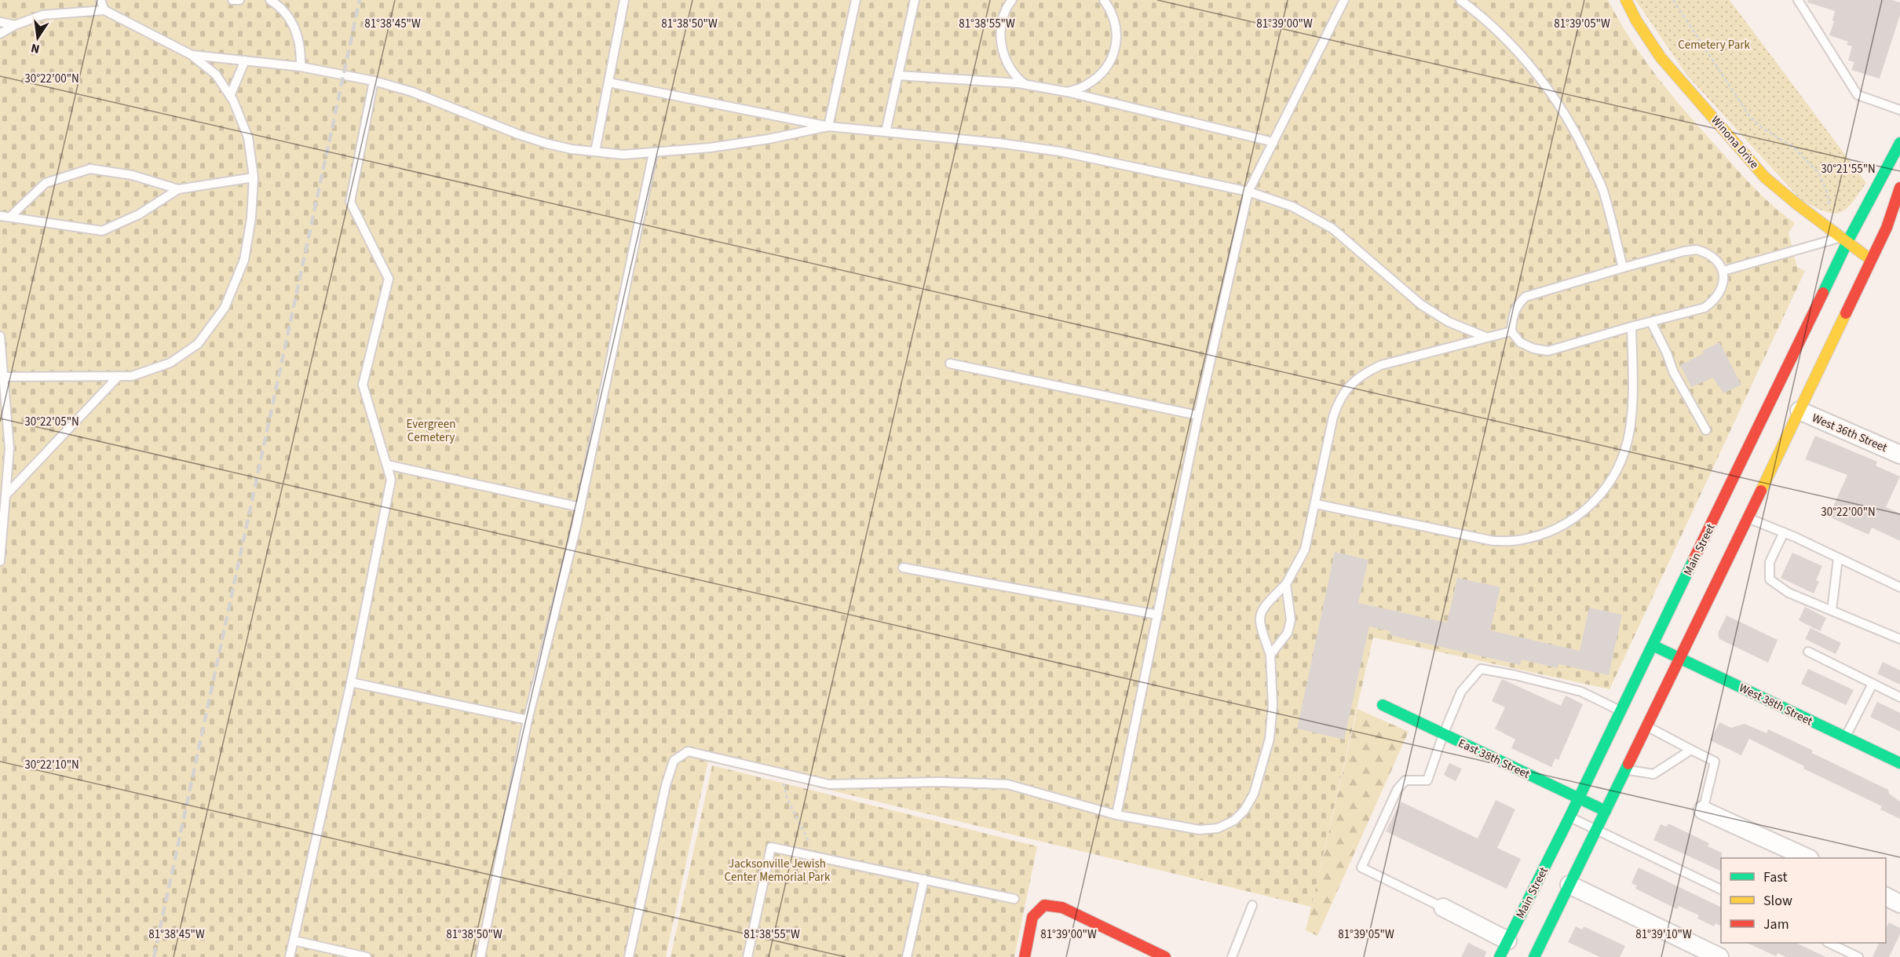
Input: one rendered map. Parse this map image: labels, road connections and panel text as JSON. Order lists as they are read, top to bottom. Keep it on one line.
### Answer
{"streets":{"main road":["Winona Drive","Main Street","West 38th Street","East 38th Street"],"street":["West 36th Street"]},"crossings":[["Winona Drive","Main Street"],["Main Street","West 38th Street"],["Main Street","East 38th Street"]],"parks":["Cemetery Park","Evergreen Cemetery","Jacksonville Jewish Center Memorial Park"],"legend":["Fast","Slow","Jam"],"north":"bottom","coordinates":["81°38'45\"W","81°38'50\"W","81°38'55\"W","81°39'00\"W","81°39'05\"W","30°22'00\"N","30°21'55\"N","30°22'05\"N","30°22'10\"N","81°39'10\"W"]}
